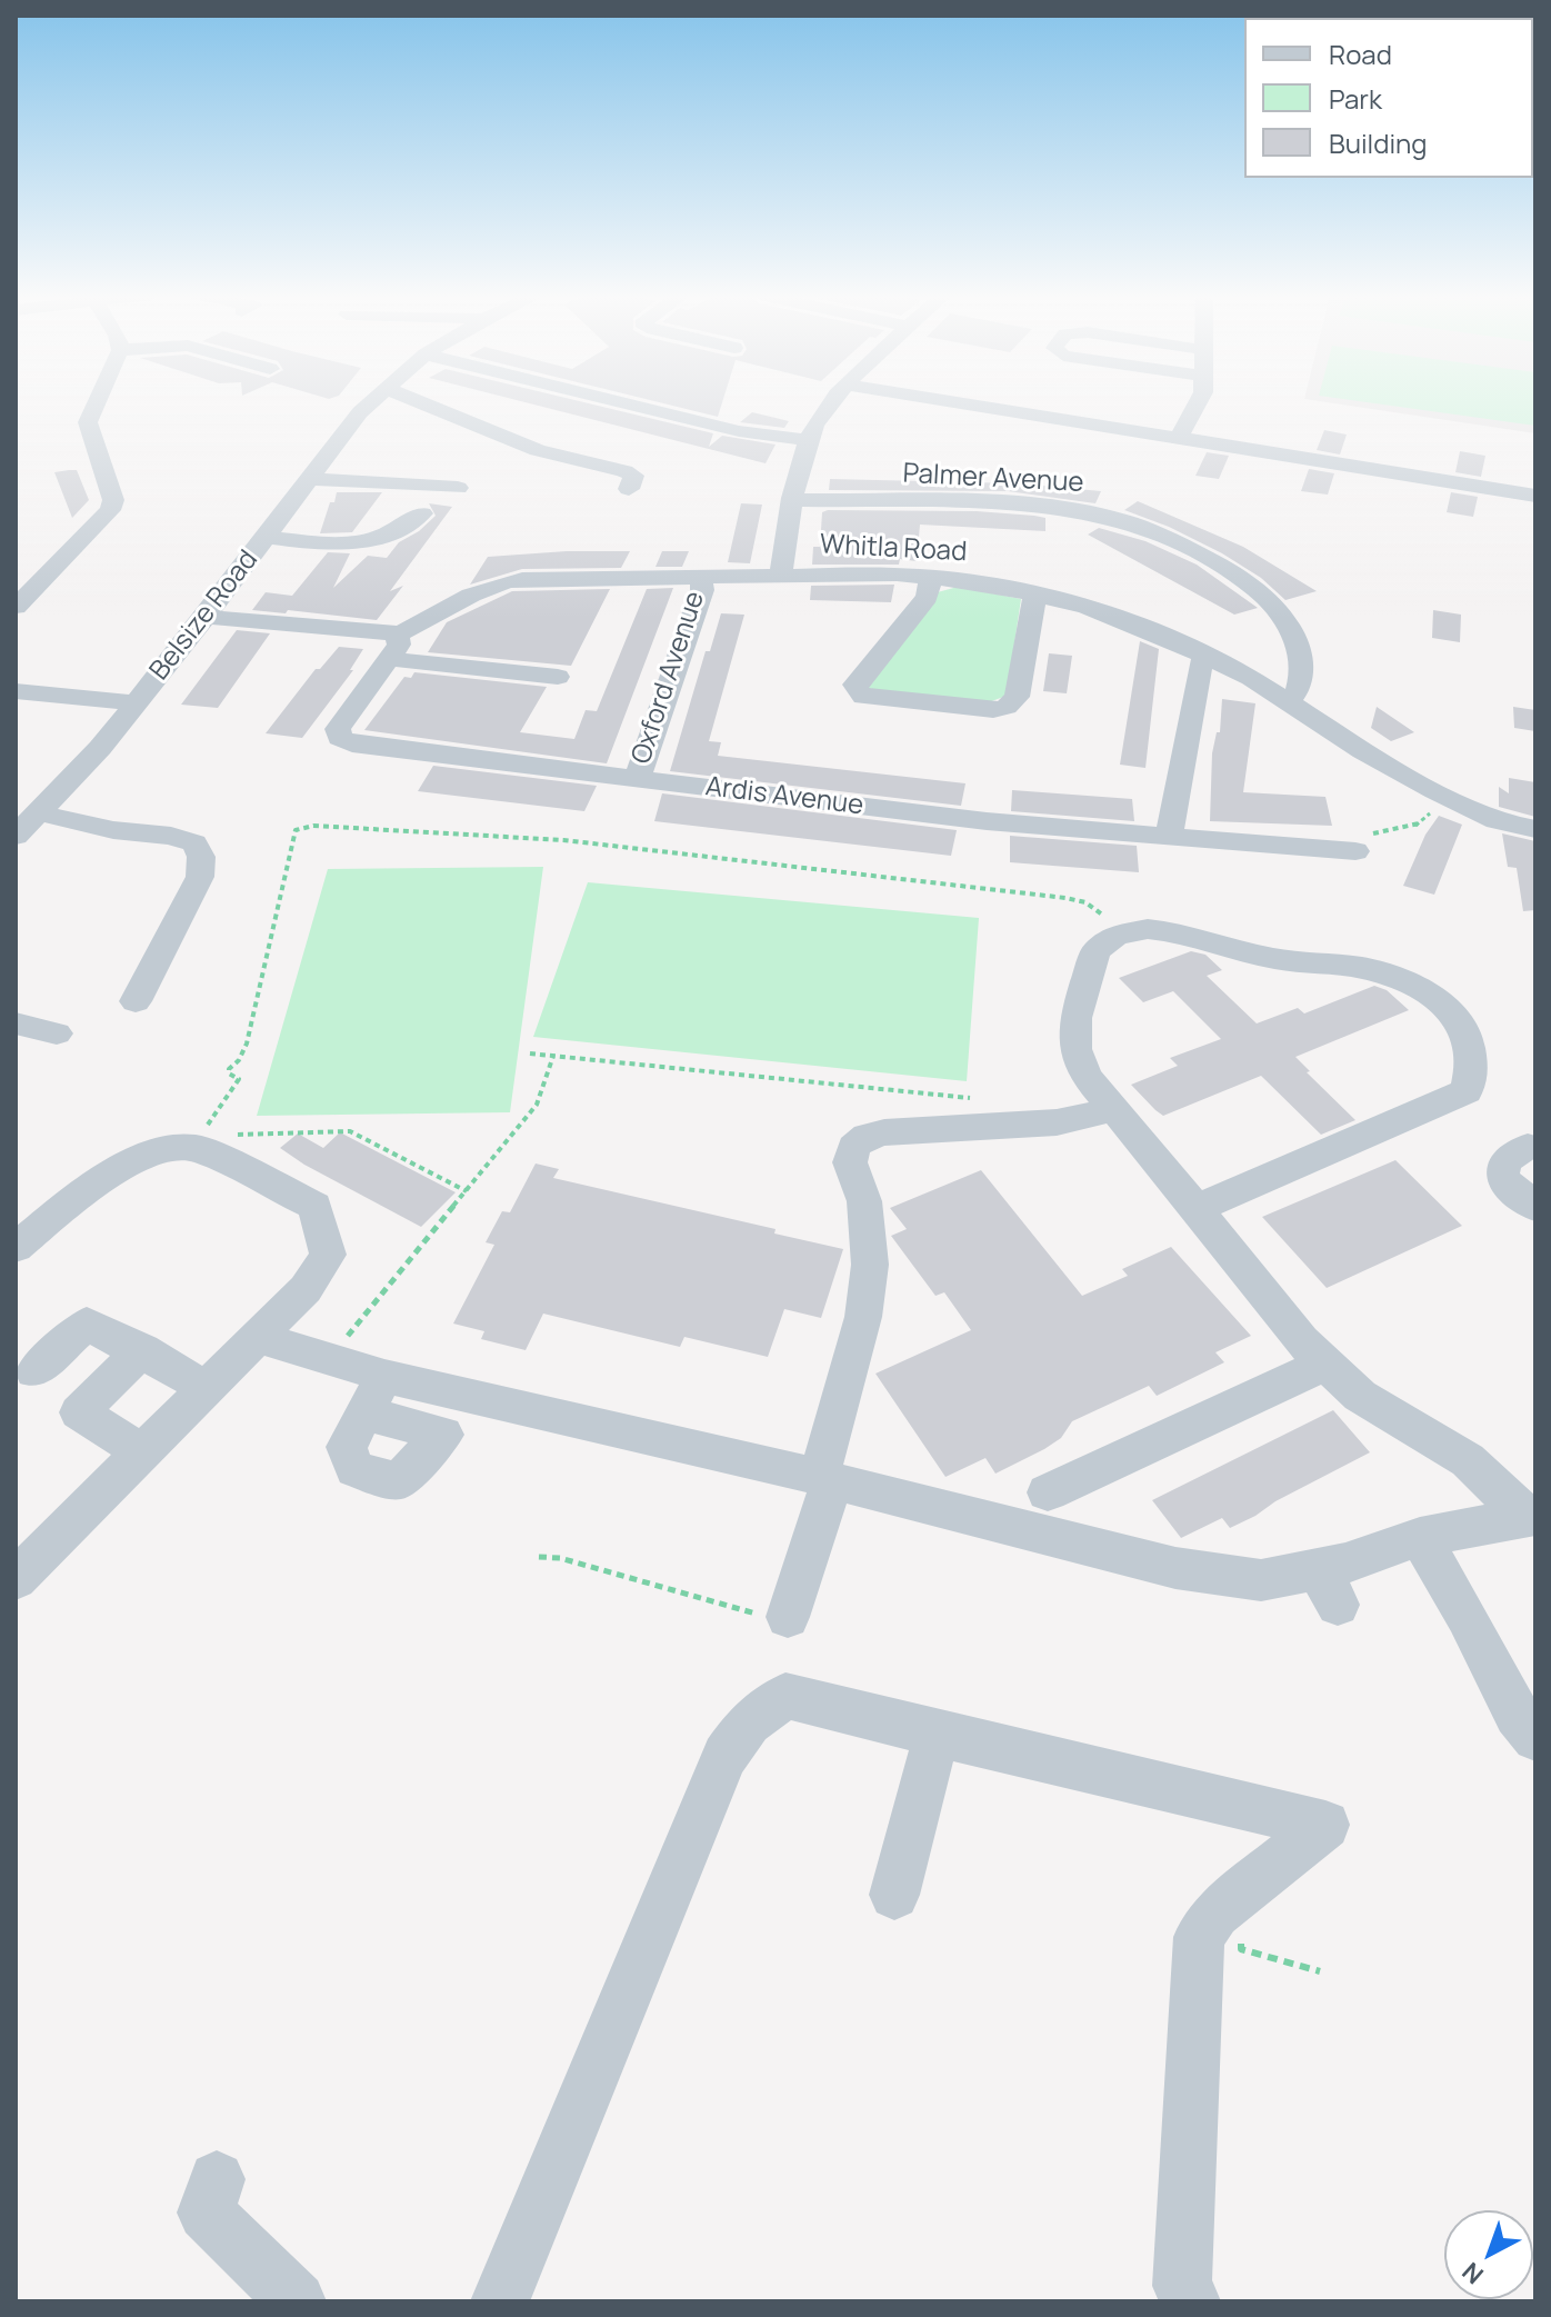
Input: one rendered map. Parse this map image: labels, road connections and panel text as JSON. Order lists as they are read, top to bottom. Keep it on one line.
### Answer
{"streets":{"street":["Palmer Avenue","Whitla Road","Belsize Road","Oxford Avenue","Ardis Avenue"]},"crossings":[["Palmer Avenue","Whitla Road"],["Whitla Road","Oxford Avenue"],["Whitla Road","Ardis Avenue"],["Oxford Avenue","Ardis Avenue"]],"legend":["Road","Park","Building"],"north":"bottom left"}
